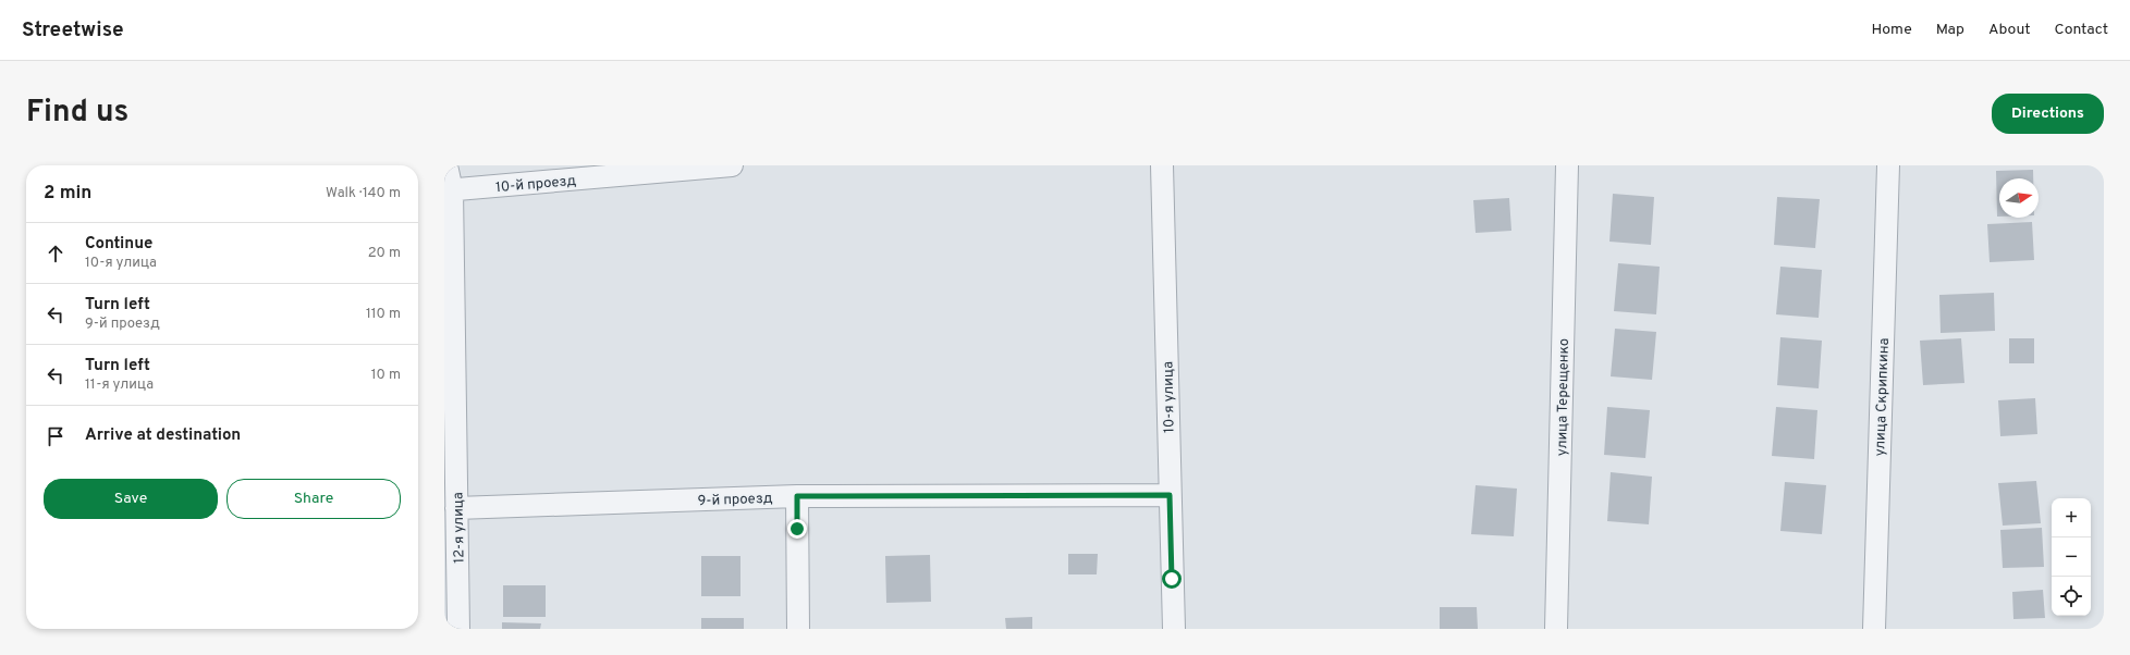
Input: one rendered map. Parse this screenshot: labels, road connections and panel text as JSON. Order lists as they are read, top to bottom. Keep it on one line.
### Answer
{"streets":{"street":["10-й проезд","10-я улица","улица Терещенко","улица Скрипкина","9-й проезд","12-я улица"]},"crossings":[["10-й проезд","12-я улица"],["10-я улица","9-й проезд"],["9-й проезд","12-я улица"]],"north":"right","page":{"header":"Streetwise","nav":["Home","Map","About","Contact"],"title":"Find us","buttons":["Directions",["Save","Share"]],"heading":["2 min","Walk · 140 m"],"list":[["Continue","10-я улица","20 m"],["Turn left","9-й проезд","110 m"],["Turn left","11-я улица","10 m"],"Arrive at destination"],"map_buttons":["+","−"]}}
